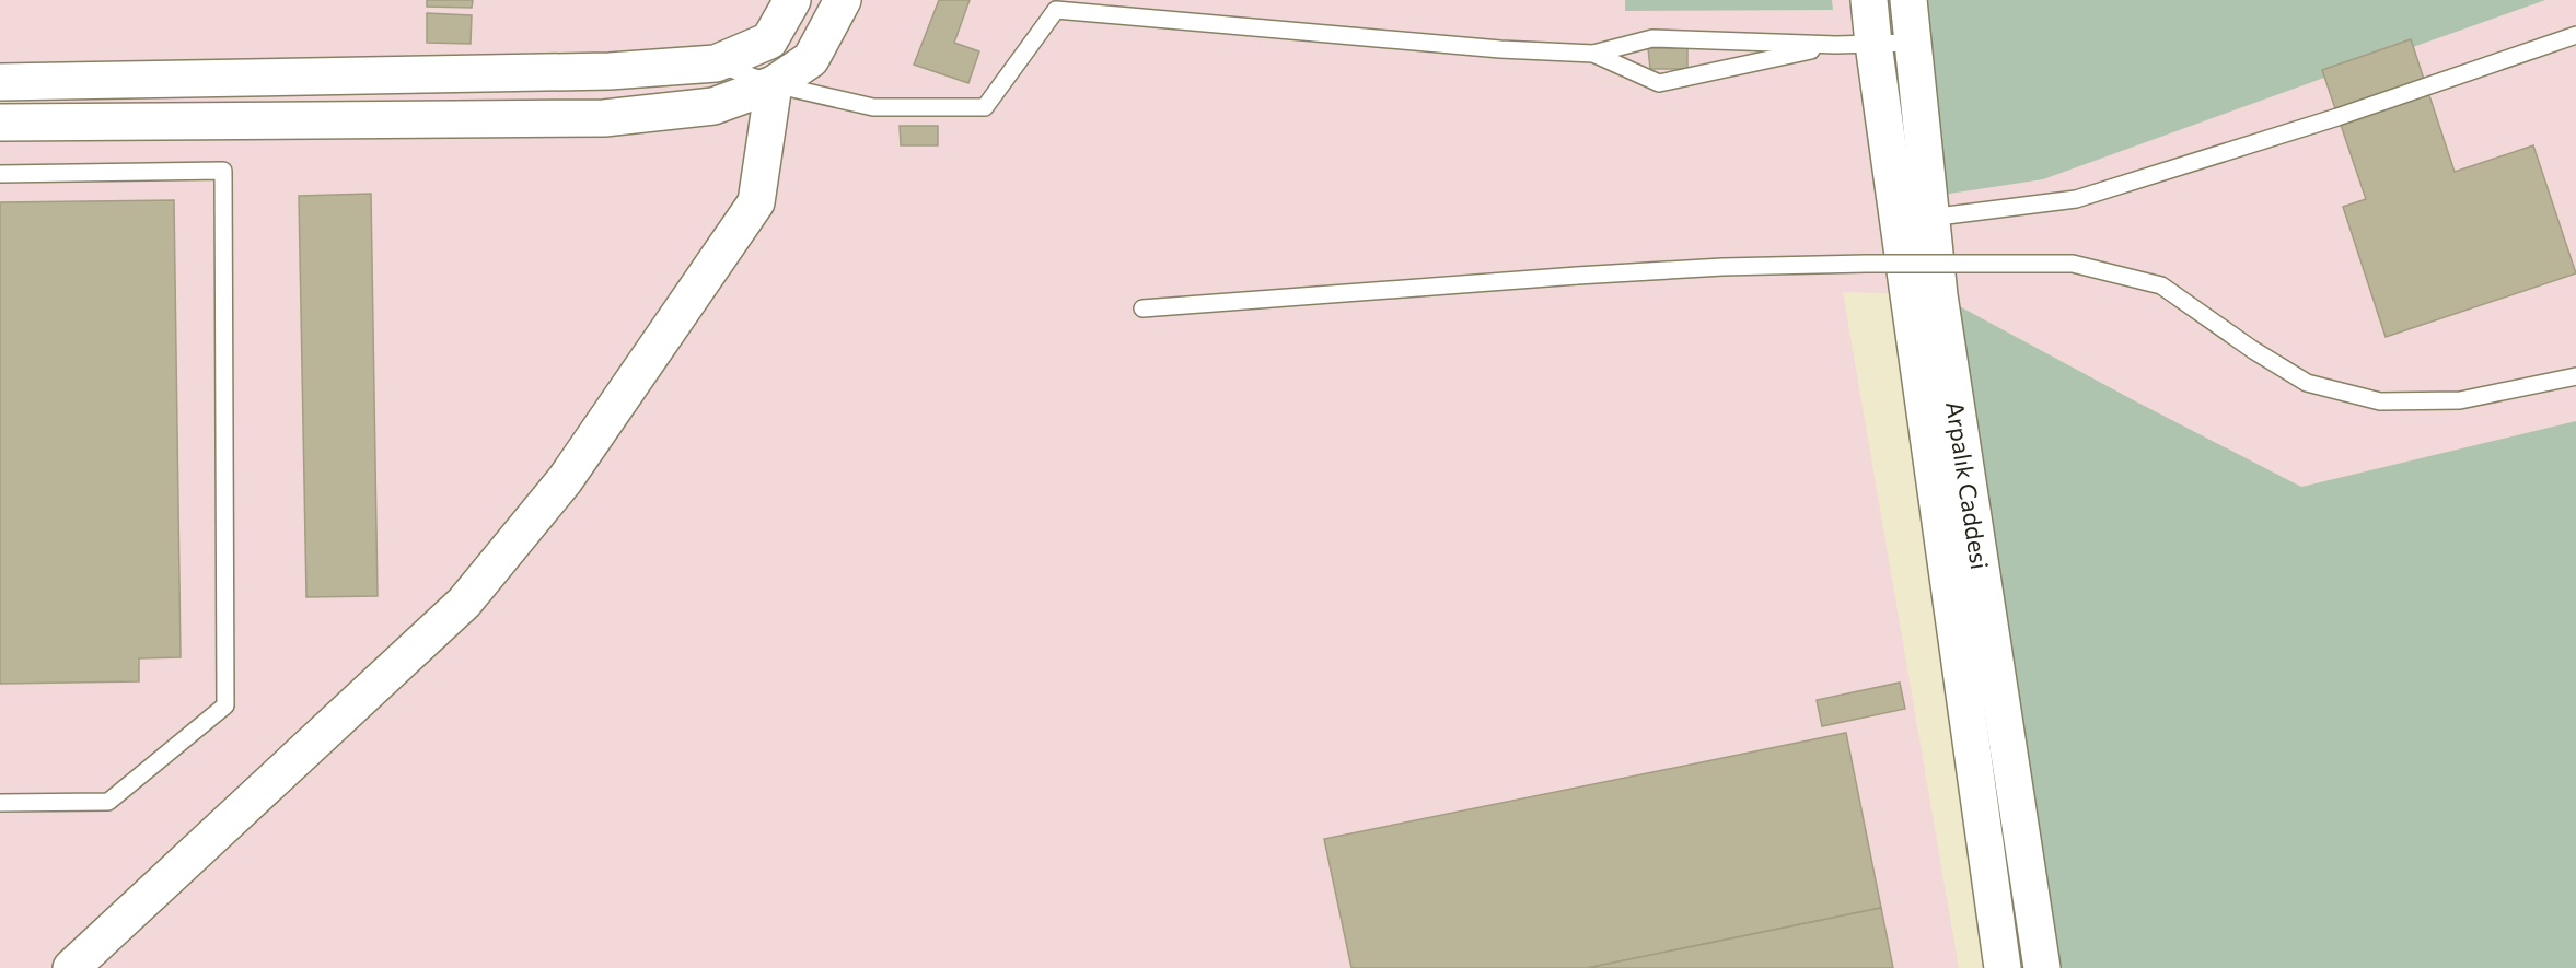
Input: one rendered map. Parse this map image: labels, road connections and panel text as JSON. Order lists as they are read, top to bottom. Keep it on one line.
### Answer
{"streets":{"main road":["Arpalık Caddesi"]}}
